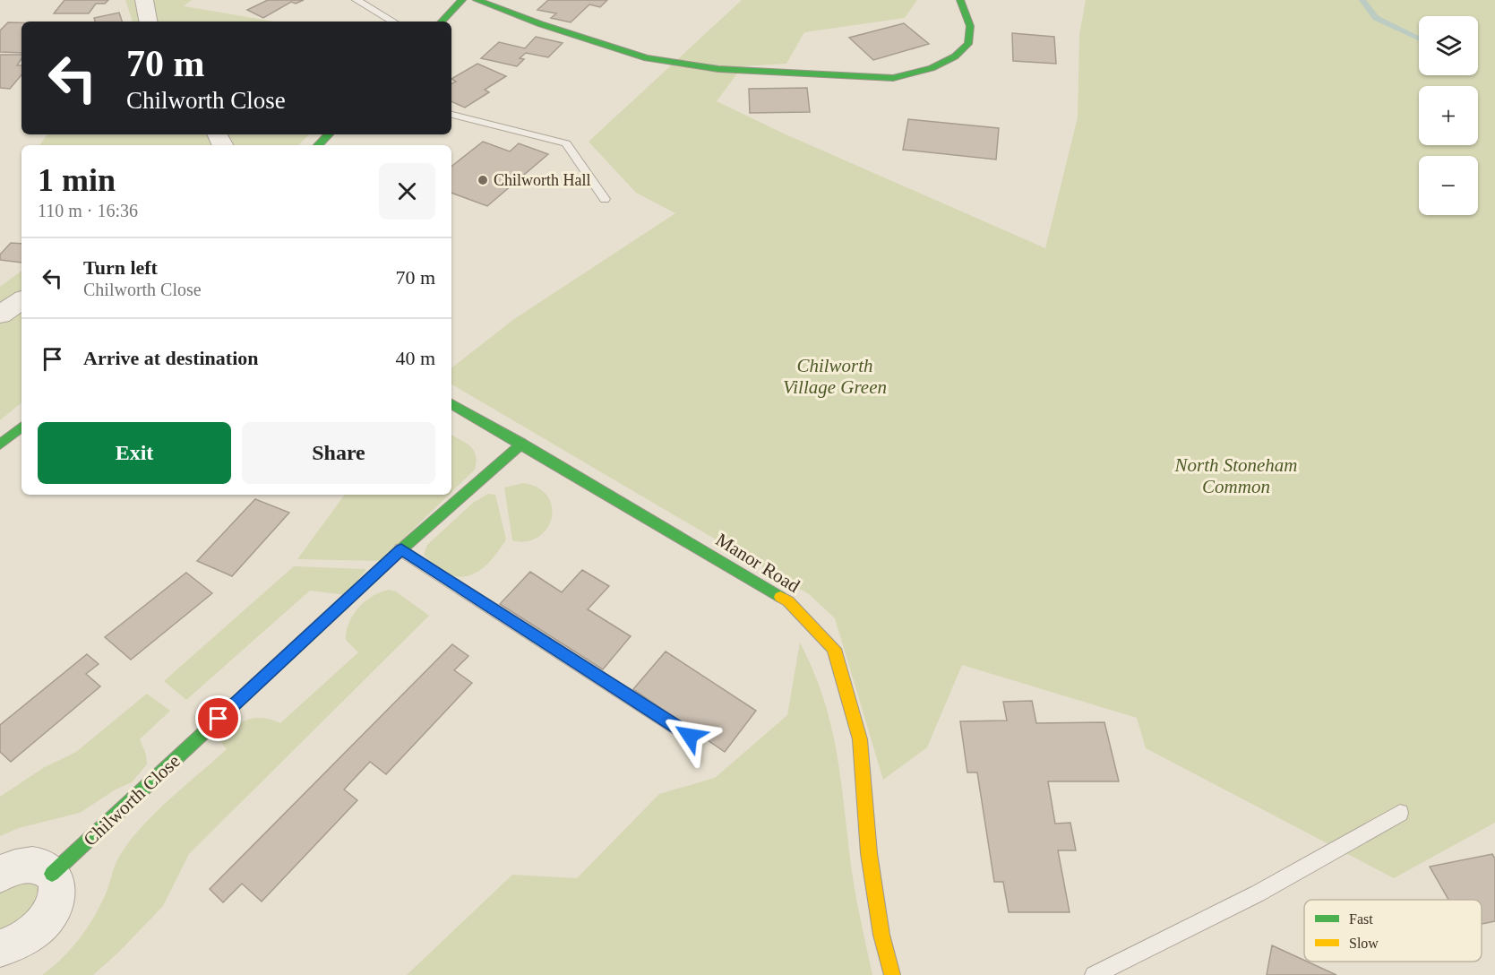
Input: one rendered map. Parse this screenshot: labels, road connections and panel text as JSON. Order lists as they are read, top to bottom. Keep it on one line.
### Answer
{"streets":{"street":["Manor Road","Chilworth Close"]},"crossings":[["Manor Road","Chilworth Close"]],"parks":["Chilworth Village Green","North Stoneham Common"],"places":["Chilworth Hall"],"legend":["Fast","Slow"],"page":{"map_buttons":["+","−"],"turn":["70 m","Chilworth Close"],"heading":["1 min","110 m · 16:36"],"list":[{"name":"Turn left","note":"Chilworth Close","value":"70 m"},{"name":"Arrive at destination","value":"40 m"}],"buttons":["Exit","Share"]}}
